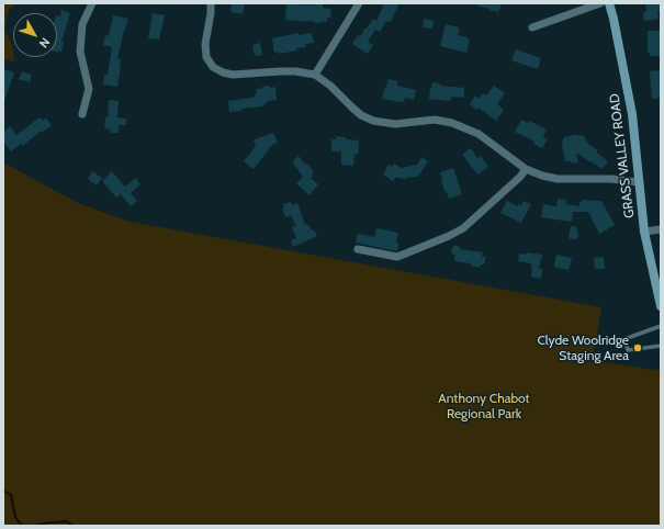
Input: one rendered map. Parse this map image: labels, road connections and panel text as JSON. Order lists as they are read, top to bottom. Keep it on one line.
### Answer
{"streets":{"main road":["GRASS VALLEY ROAD"]},"parks":["Anthony Chabot Regional Park"],"places":["Clyde Woolridge Staging Area"],"north":"bottom right"}
